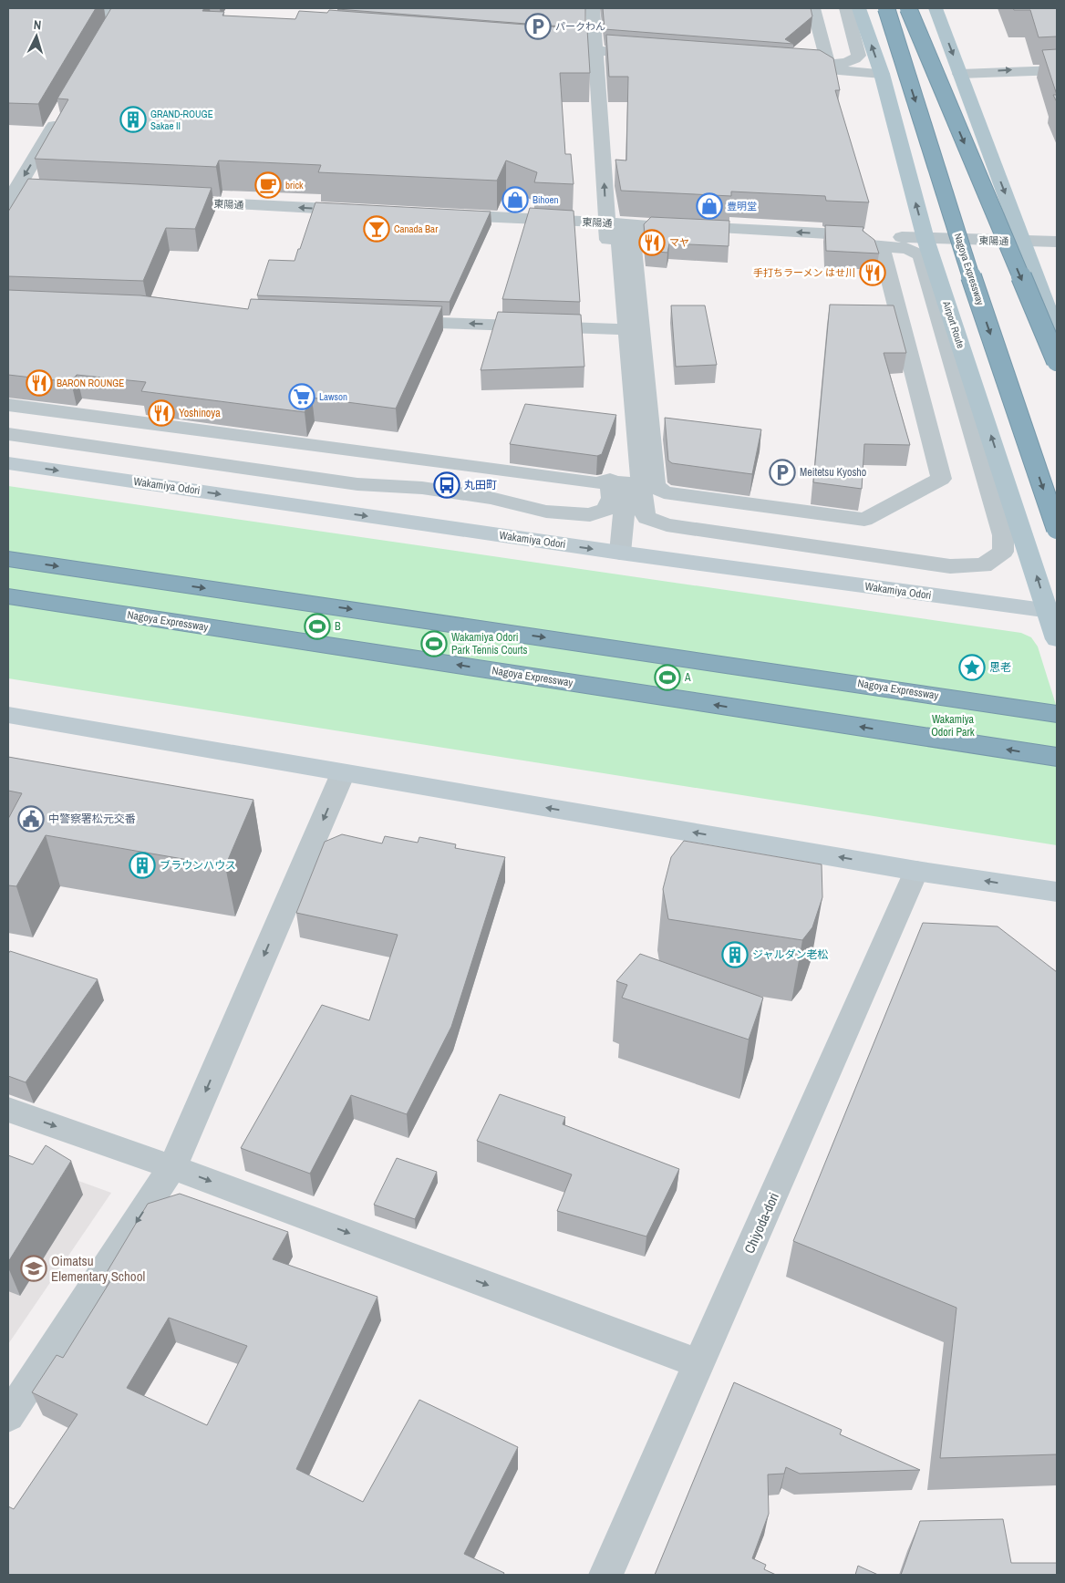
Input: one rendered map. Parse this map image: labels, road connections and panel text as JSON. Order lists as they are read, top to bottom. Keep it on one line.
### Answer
{"streets":{"highway":["Nagoya Expressway"],"main road":["Airport Route"],"street":["東陽通","Wakamiya Odori","Chiyoda-dori"]},"crossings":[["東陽通","Airport Route"],["Airport Route","Wakamiya Odori"]],"parks":["Wakamiya Odori Park"],"places":{"parking":["パークわん","Meitetsu Kyosho"],"building":["GRAND-ROUGE Sakae II","ブラウンハウス","ジャルダン老松"],"cafe":["brick"],"shop":["Bihoen","豊明堂"],"bar":["Canada Bar"],"restaurant":["マヤ","手打ちラーメン はせ川","BARON ROUNGE","Yoshinoya"],"supermarket":["Lawson"],"bus stop":["丸田町"],"sports":["B","Wakamiya Odori Park Tennis Courts","A"],"place":["思老"],"public building":["中警察署松元交番"],"school or university":["Oimatsu Elementary School"]},"north":"top"}
